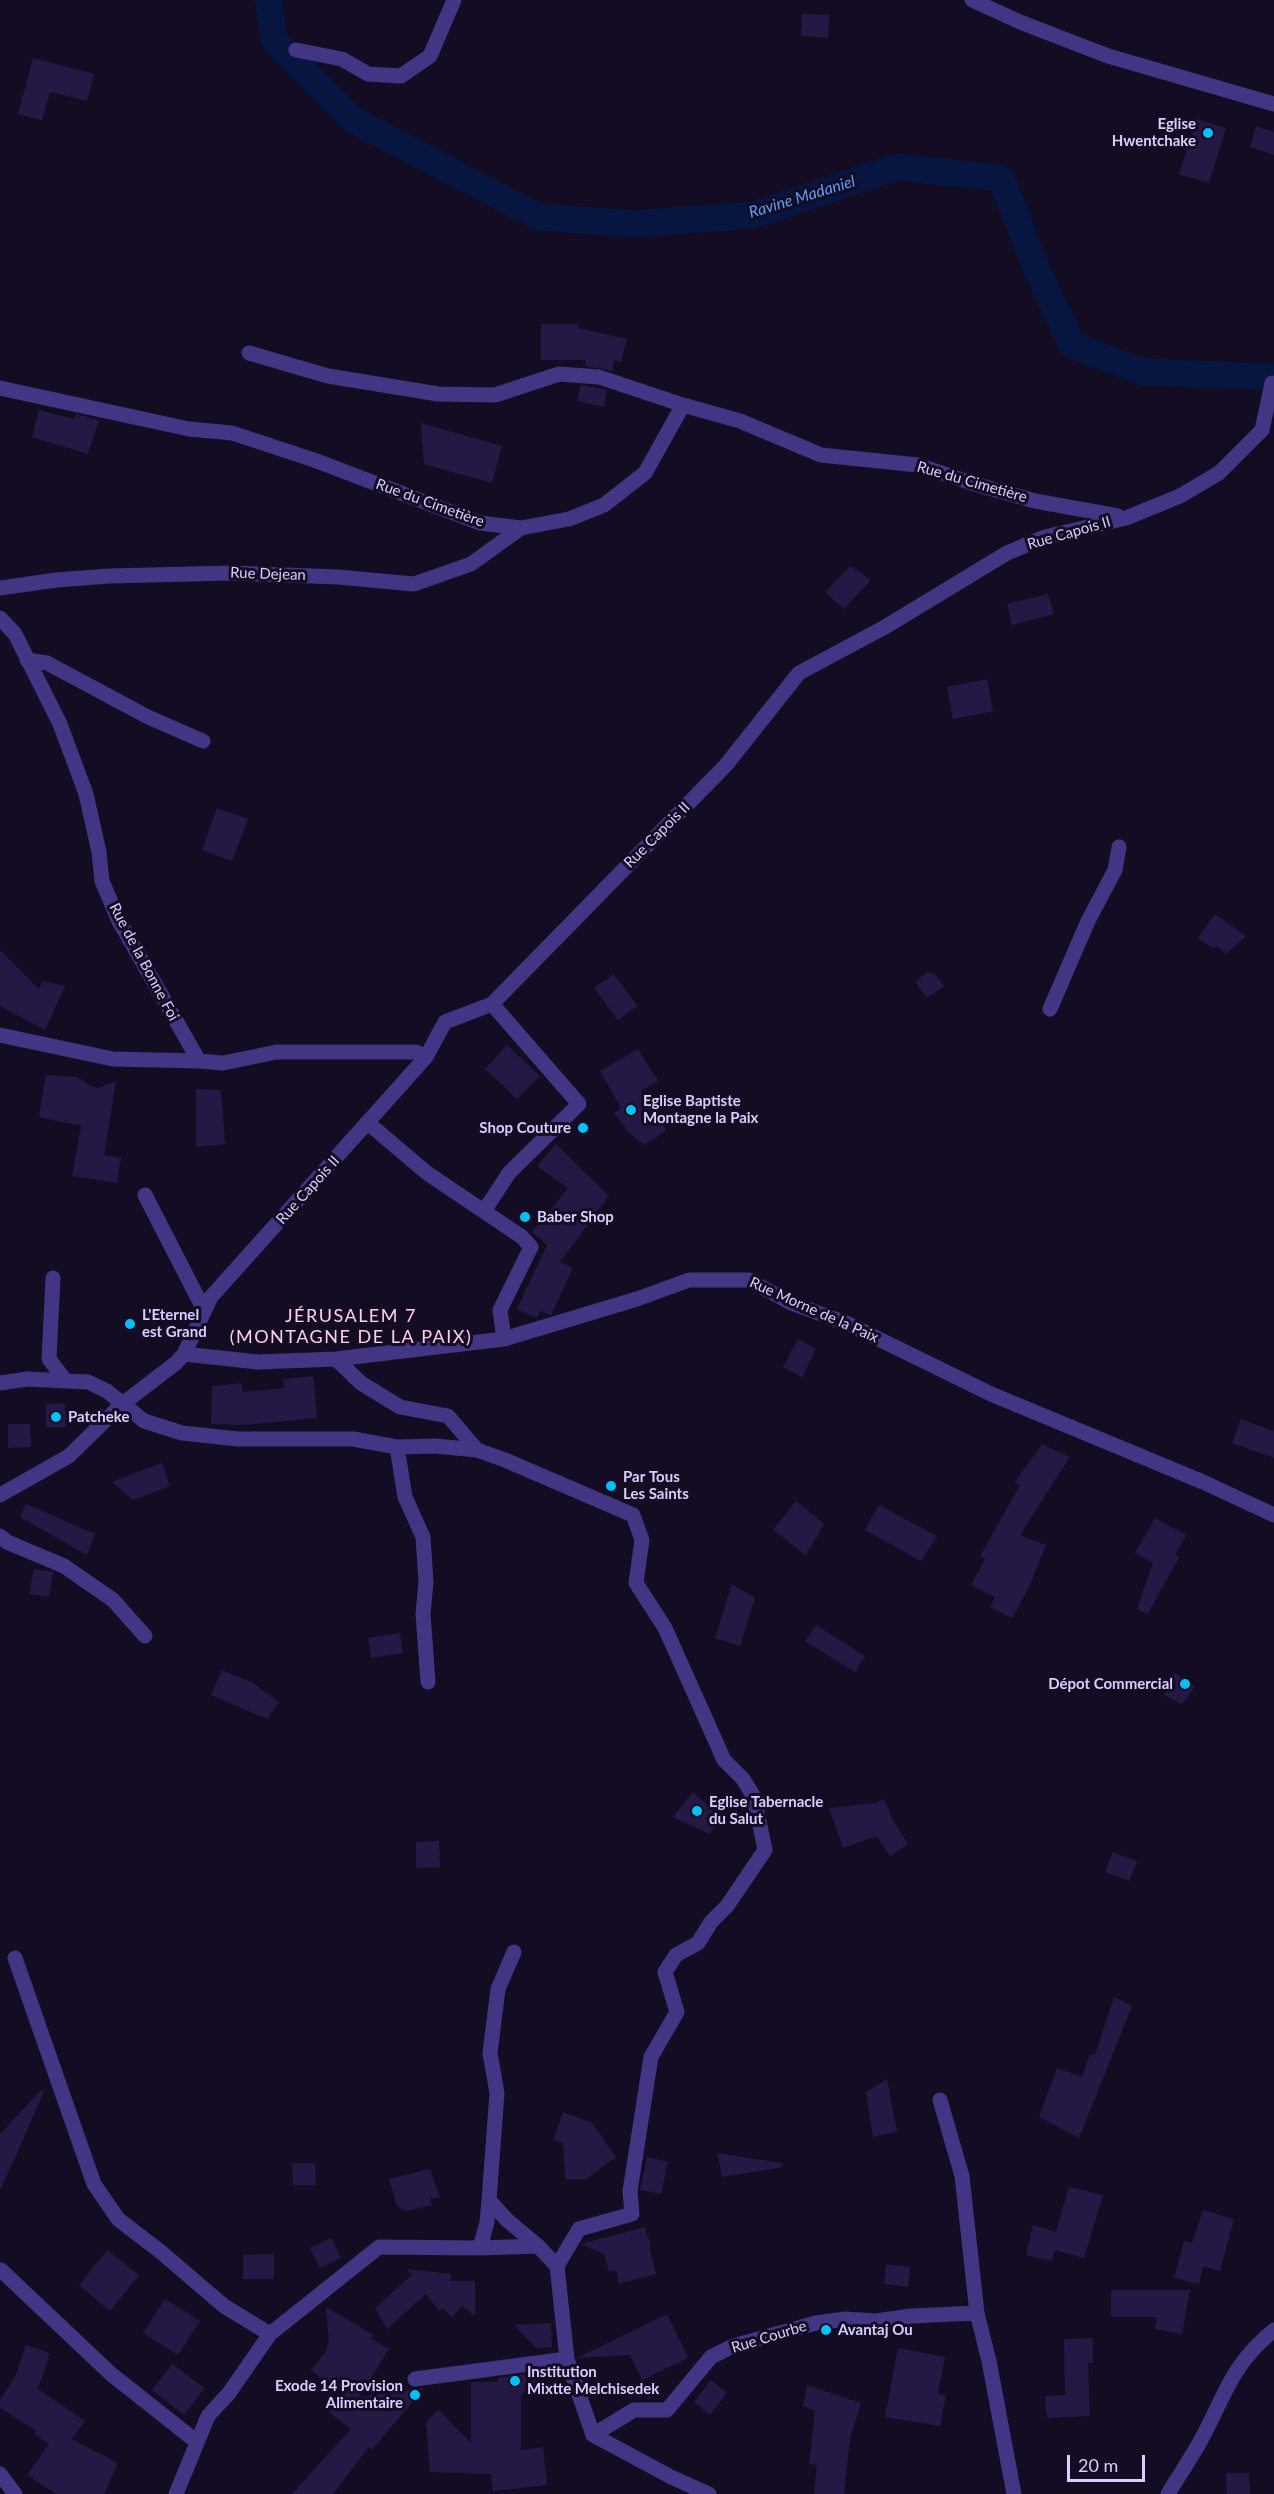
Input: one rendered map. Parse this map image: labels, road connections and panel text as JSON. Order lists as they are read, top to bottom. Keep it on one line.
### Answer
{"streets":{"street":["Rue du Cimetière","Rue Capois II","Rue Dejean","Rue de la Bonne Foi","Rue Morne de la Paix","Rue Courbe"]},"crossings":[["Rue du Cimetière","Rue Capois II"],["Rue du Cimetière","Rue Dejean"],["Rue Capois II","Rue Morne de la Paix"]],"districts":["JÉRUSALEM 7 (MONTAGNE DE LA PAIX)"],"water":["Ravine Madaniel"],"places":["Eglise Hwentchake","Eglise Baptiste Montagne la Paix","Shop Couture","Baber Shop","L'Eternel est Grand","Patcheke","Par Tous Les Saints","Dépot Commercial","Eglise Tabernacle du Salut","Avantaj Ou","Institution Mixtte Melchisedek","Exode 14 Provision Alimentaire"],"scale_bar":"20 m"}
